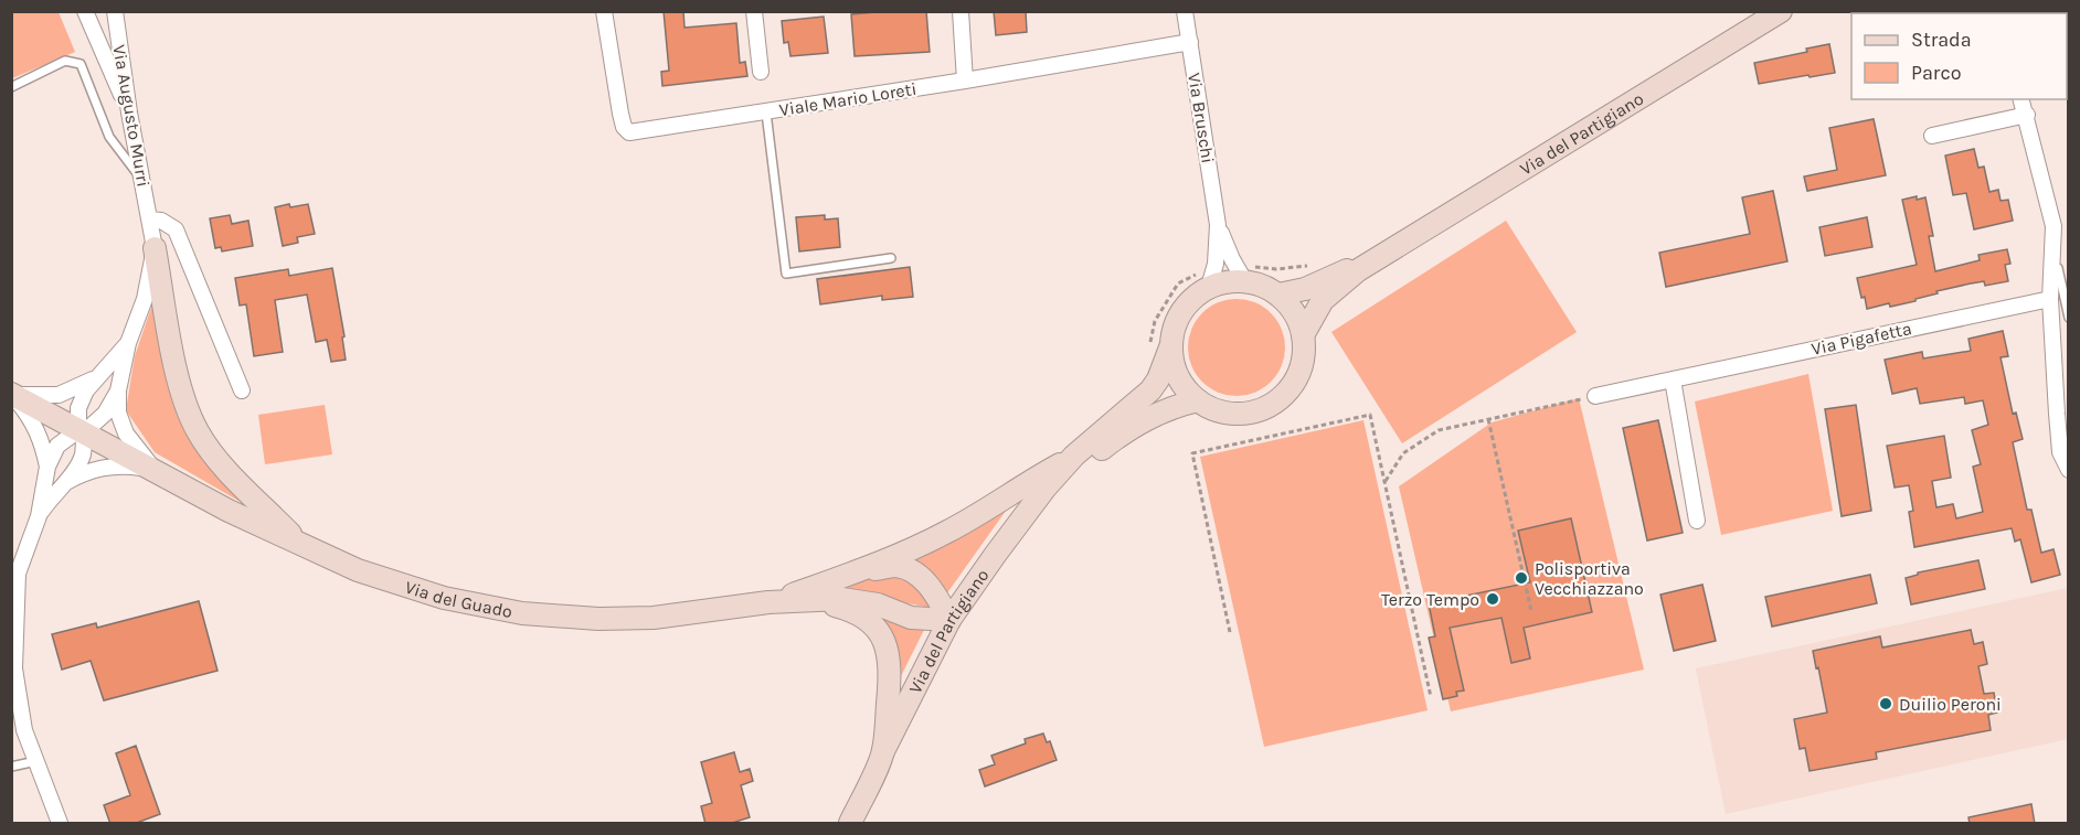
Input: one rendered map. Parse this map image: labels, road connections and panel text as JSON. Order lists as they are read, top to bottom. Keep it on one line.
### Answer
{"streets":{"street":["Viale Mario Loreti","Via Augusto Murri","Via Bruschi","Via del Partigiano","Via Pigafetta","Via del Guado"]},"crossings":[["Viale Mario Loreti","Via Bruschi"],["Via Augusto Murri","Via del Guado"],["Via Bruschi","Via del Partigiano"],["Via del Partigiano","Via del Guado"]],"places":["Polisportiva Vecchiazzano","Terzo Tempo","Duilio Peroni"],"legend":["Strada","Parco"]}
